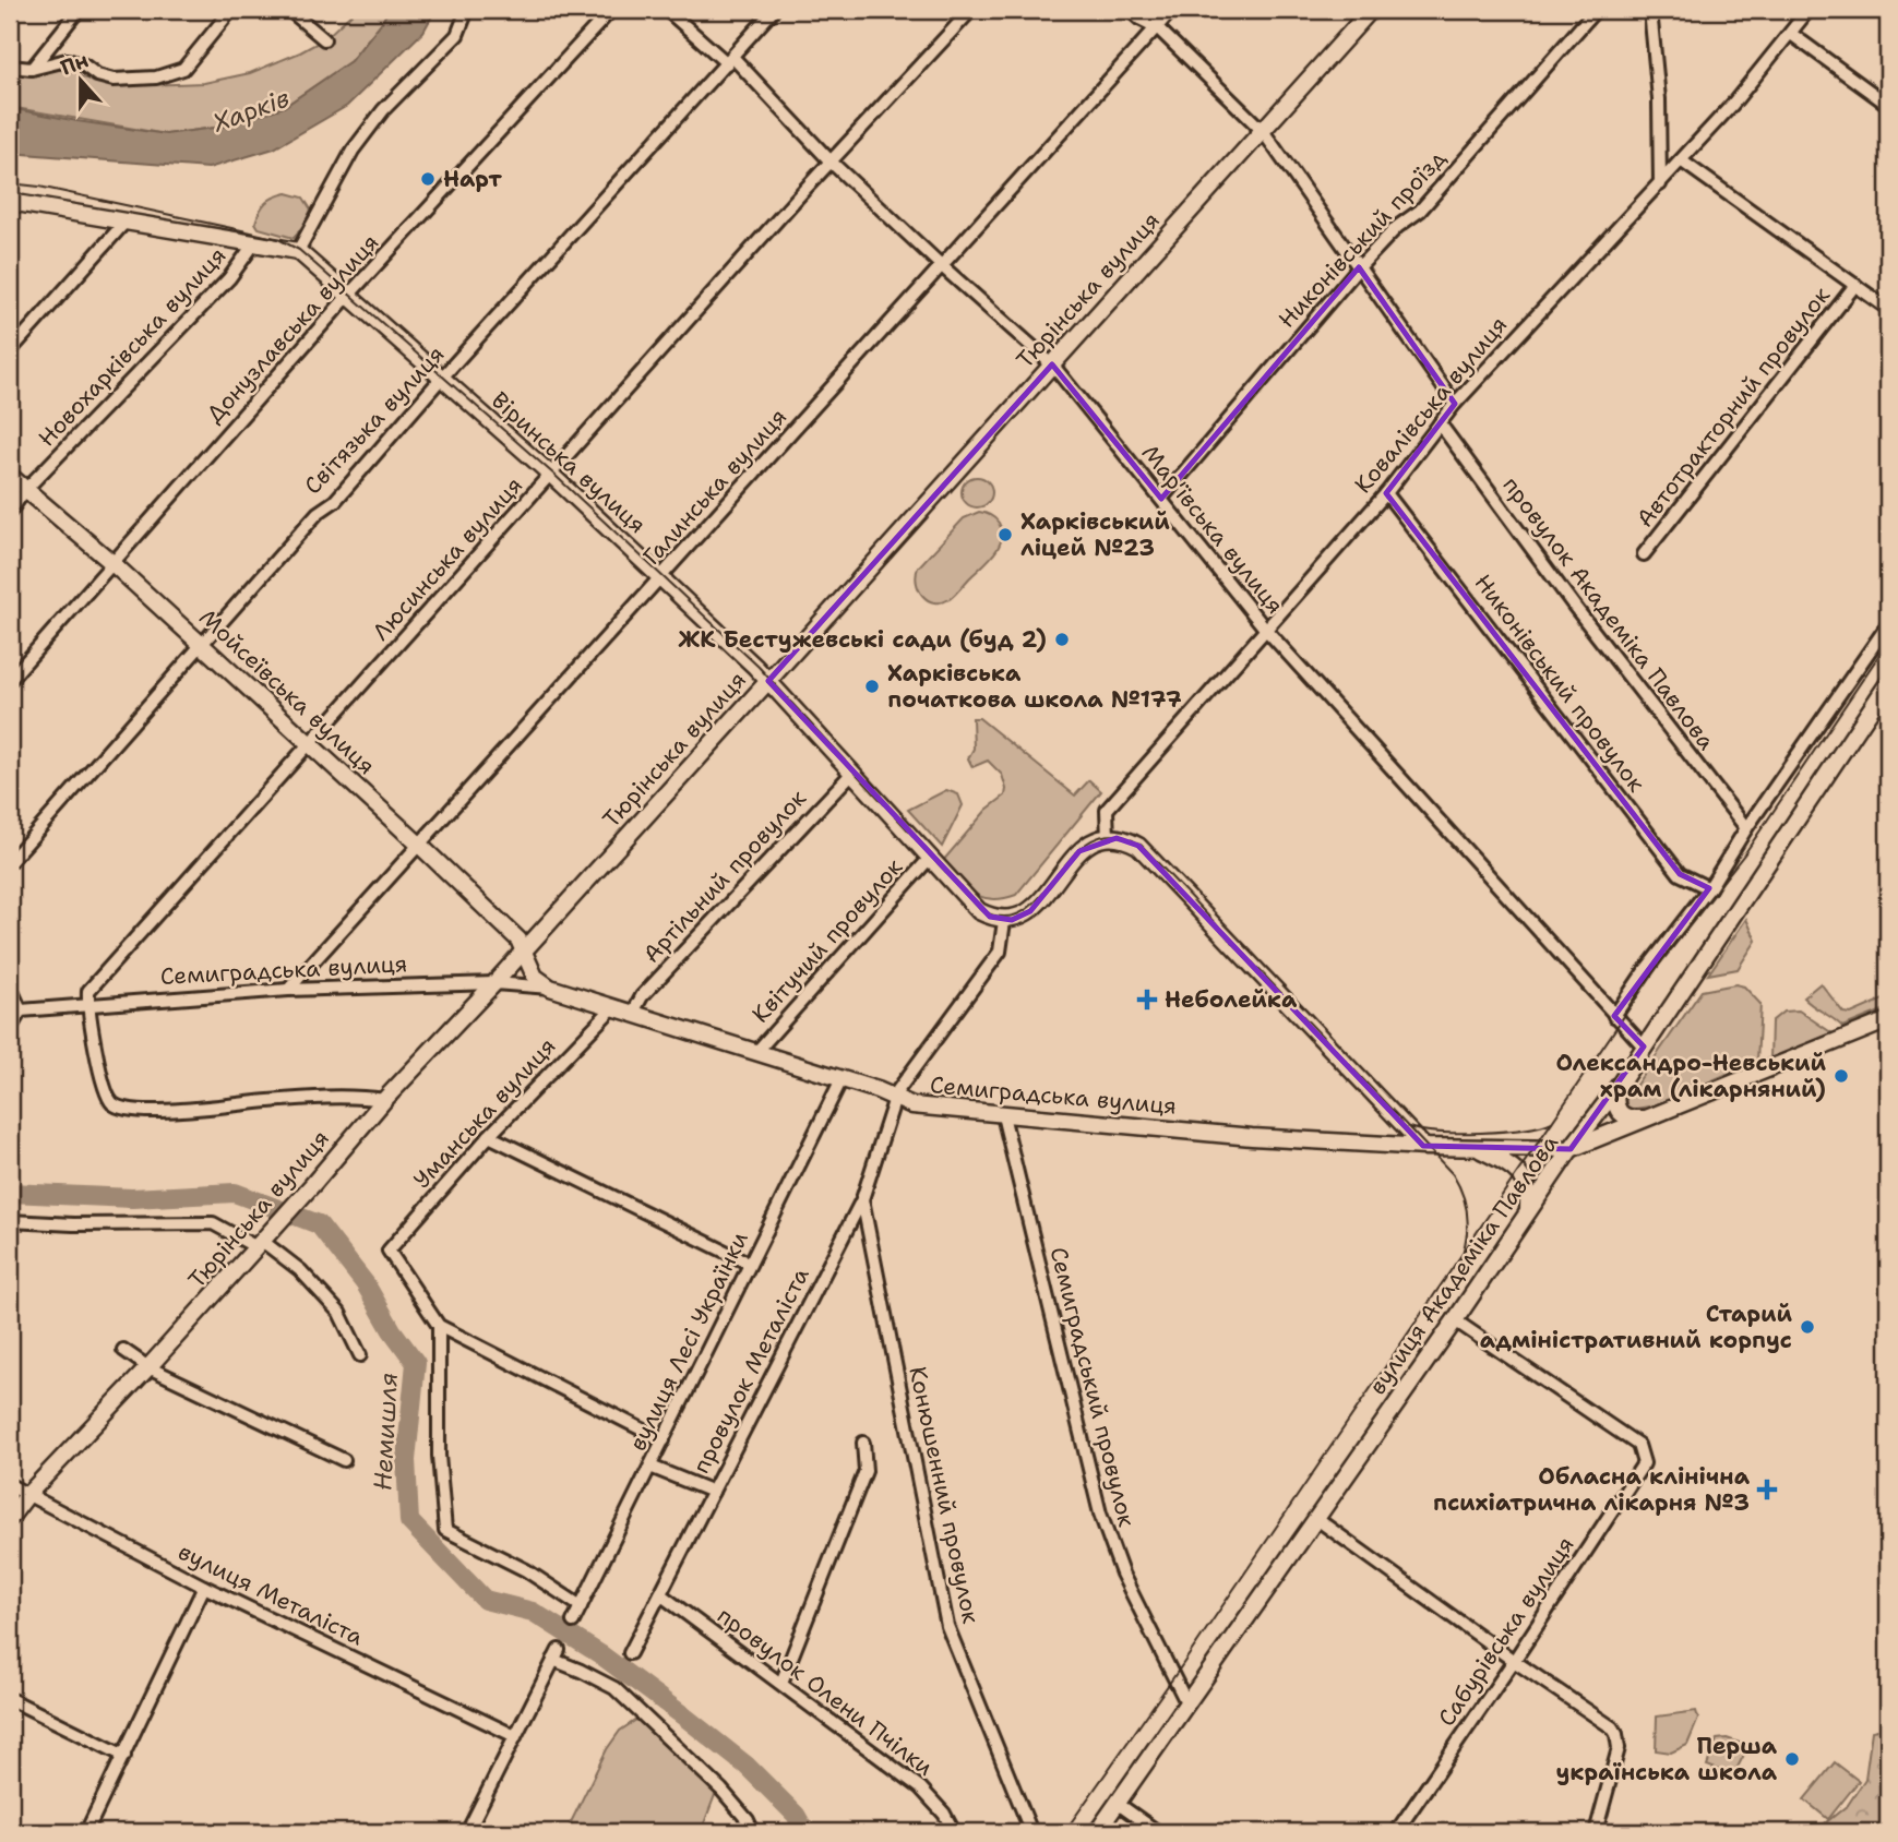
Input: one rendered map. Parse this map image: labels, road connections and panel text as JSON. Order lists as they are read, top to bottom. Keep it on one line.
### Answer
{"streets":{"main road":["Тюрінська вулиця","Віринська вулиця","Мойсеївська вулиця","Семиградська вулиця","вулиця Академіка Павлова"],"street":["Никонівський проїзд","Донузлавська вулиця","Новохарківська вулиця","Ковалівська вулиця","Автотракторний провулок","Світязька вулиця","Галинська вулиця","Мар'ївська вулиця","Люсинська вулиця","провулок Академіка Павлова","Никонівський провулок","Артільний провулок","Квітучий провулок","Уманська вулиця","вулиця Лесі Українки","провулок Металіста","Семиградський провулок","Конюшенний провулок","вулиця Металіста","Сабурівська вулиця","провулок Олени Пчілки"]},"crossings":[["Никонівський проїзд","Мар'ївська вулиця"],["Тюрінська вулиця","Віринська вулиця"],["Тюрінська вулиця","Мар'ївська вулиця"],["Тюрінська вулиця","Мойсеївська вулиця"],["Тюрінська вулиця","Семиградська вулиця"],["Тюрінська вулиця","вулиця Металіста"],["Донузлавська вулиця","Віринська вулиця"],["Донузлавська вулиця","Мойсеївська вулиця"],["Новохарківська вулиця","Мойсеївська вулиця"],["Ковалівська вулиця","Мар'ївська вулиця"],["Ковалівська вулиця","провулок Академіка Павлова"],["Ковалівська вулиця","Никонівський провулок"],["Світязька вулиця","Віринська вулиця"],["Світязька вулиця","Мар'ївська вулиця"],["Світязька вулиця","Мойсеївська вулиця"],["Віринська вулиця","Галинська вулиця"],["Віринська вулиця","Люсинська вулиця"],["Віринська вулиця","Артільний провулок"],["Віринська вулиця","Квітучий провулок"],["Галинська вулиця","Мар'ївська вулиця"],["Галинська вулиця","Мойсеївська вулиця"],["Галинська вулиця","Семиградська вулиця"],["Мар'ївська вулиця","Люсинська вулиця"],["Мар'ївська вулиця","вулиця Академіка Павлова"],["Люсинська вулиця","Мойсеївська вулиця"],["Люсинська вулиця","Семиградська вулиця"],["Артільний провулок","Семиградська вулиця"],["Квітучий провулок","Семиградська вулиця"],["Семиградська вулиця","Уманська вулиця"],["Семиградська вулиця","вулиця Академіка Павлова"],["Семиградська вулиця","вулиця Лесі Українки"],["Семиградська вулиця","провулок Металіста"],["Семиградська вулиця","Семиградський провулок"],["вулиця Академіка Павлова","Семиградський провулок"],["вулиця Академіка Павлова","Сабурівська вулиця"],["провулок Металіста","Конюшенний провулок"],["провулок Металіста","провулок Олени Пчілки"]],"water":["Харків","Немишля"],"places":{"other":["Нарт","Харківський ліцей №23","ЖК Бестужевські сади (буд 2)","Харківська початкова школа №177","Олександро-Невський храм (лікарняний)","Старий адміністративний корпус","Перша українська школа"],"health":["Неболейка","Обласна клінічна психіатрична лікарня №3"]},"north":"top"}
